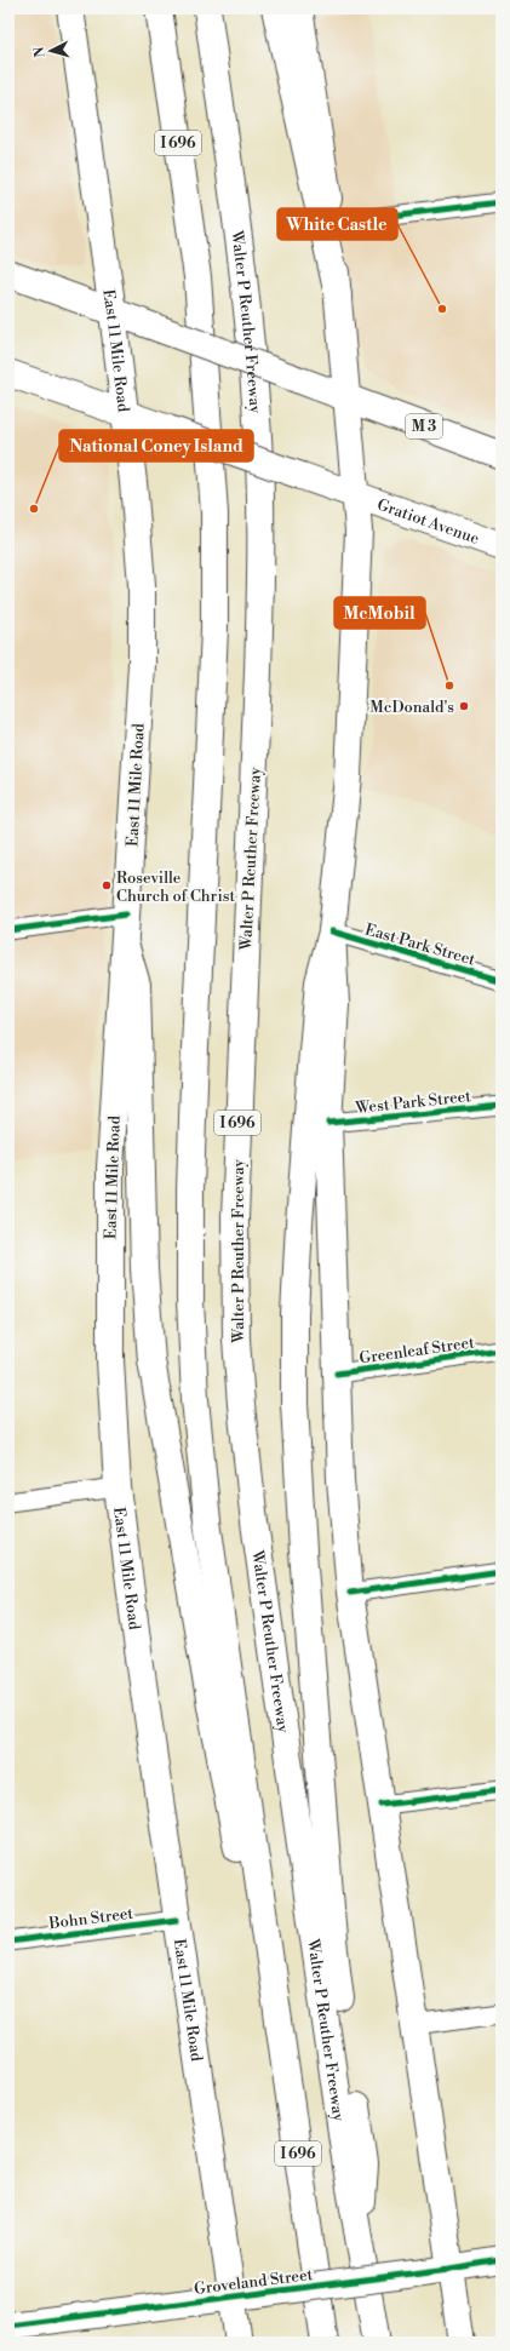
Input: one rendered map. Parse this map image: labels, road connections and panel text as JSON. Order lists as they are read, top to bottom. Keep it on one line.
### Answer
{"streets":{"main road":["I 696","Walter P Reuther Freeway","East 11 Mile Road","M 3","Gratiot Avenue","Groveland Street"],"street":["East Park Street","West Park Street","Greenleaf Street","Bohn Street"]},"crossings":[["East 11 Mile Road","M 3"],["East 11 Mile Road","Gratiot Avenue"],["East 11 Mile Road","Bohn Street"],["East 11 Mile Road","Groveland Street"]],"places":["White Castle","National Coney Island","McMobil","McDonald's","Roseville Church of Christ"],"north":"left"}
